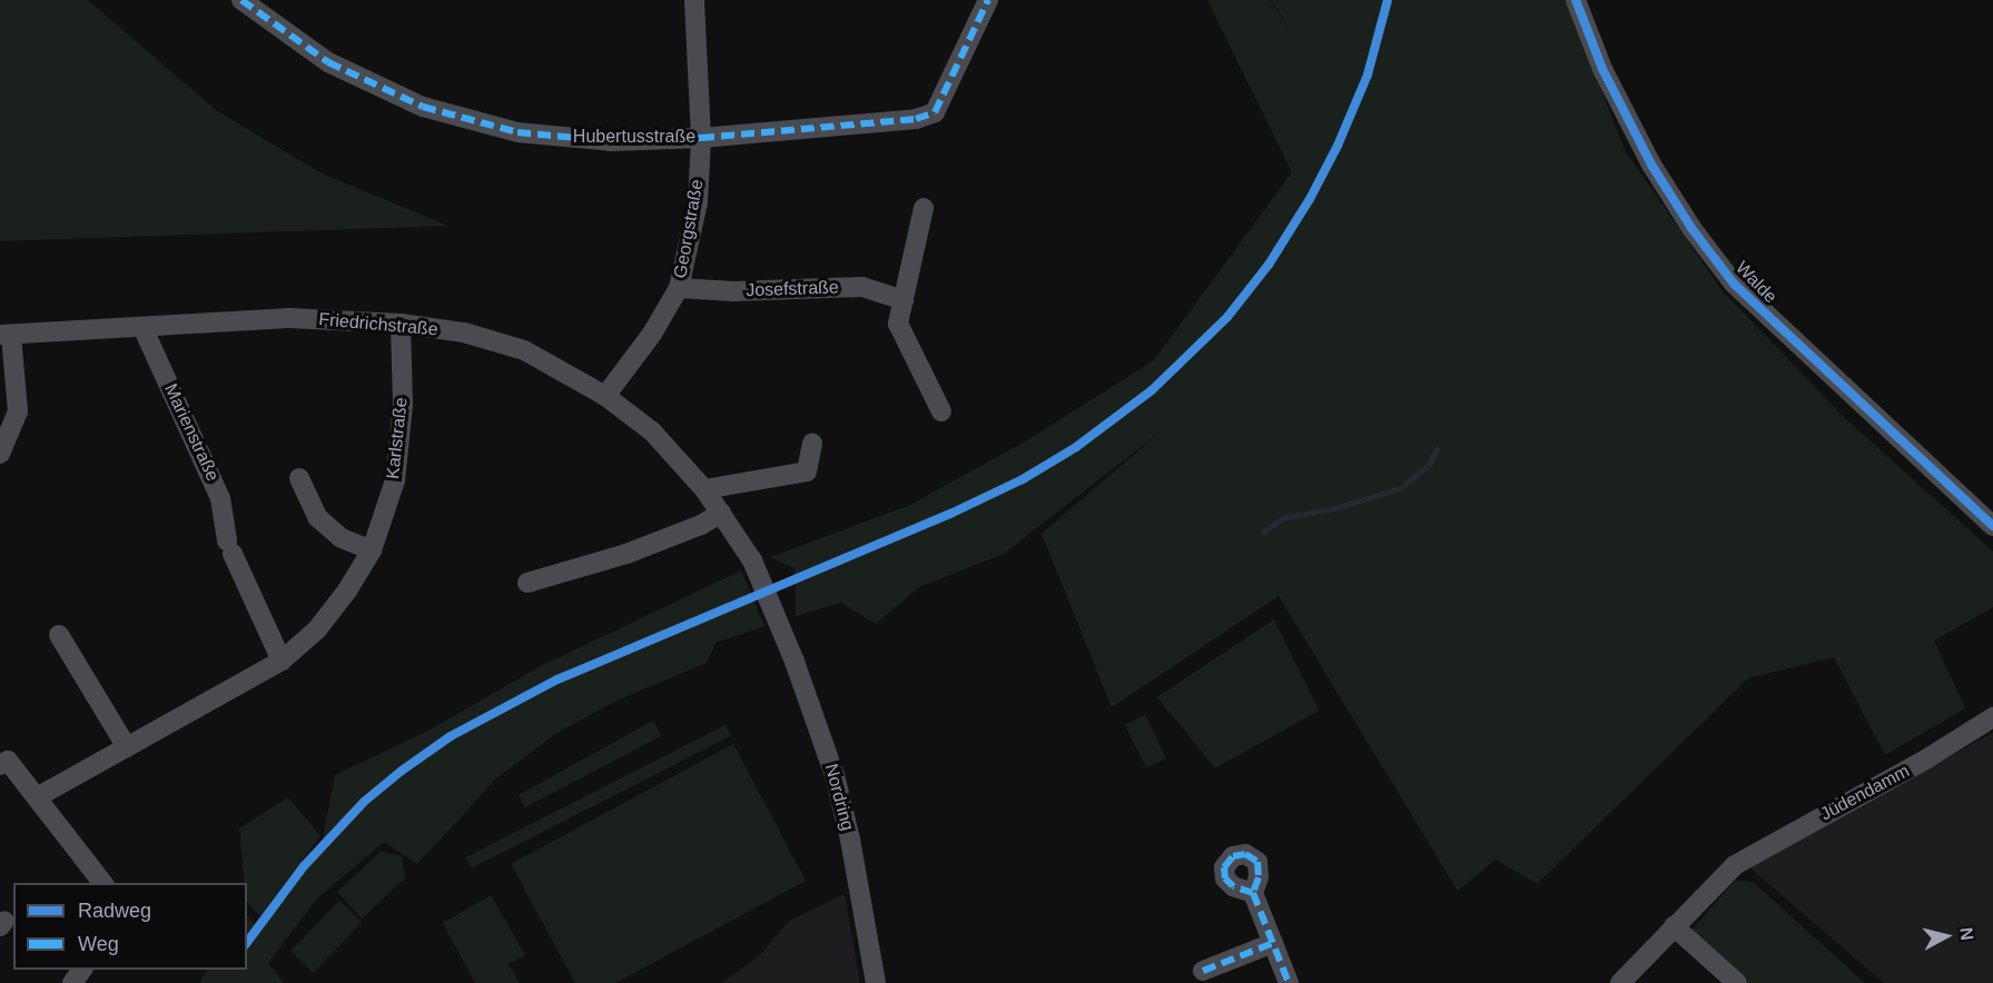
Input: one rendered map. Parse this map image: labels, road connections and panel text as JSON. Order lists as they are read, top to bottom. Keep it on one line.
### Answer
{"streets":{"street":["Hubertusstraße","Georgstraße","Walde","Josefstraße","Friedrichstraße","Marienstraße","Karlstraße","Jüdendamm","Nordring"]},"crossings":[["Hubertusstraße","Georgstraße"],["Georgstraße","Josefstraße"],["Georgstraße","Friedrichstraße"],["Friedrichstraße","Marienstraße"],["Friedrichstraße","Karlstraße"],["Marienstraße","Karlstraße"]],"legend":["Radweg","Weg"],"north":"right"}
